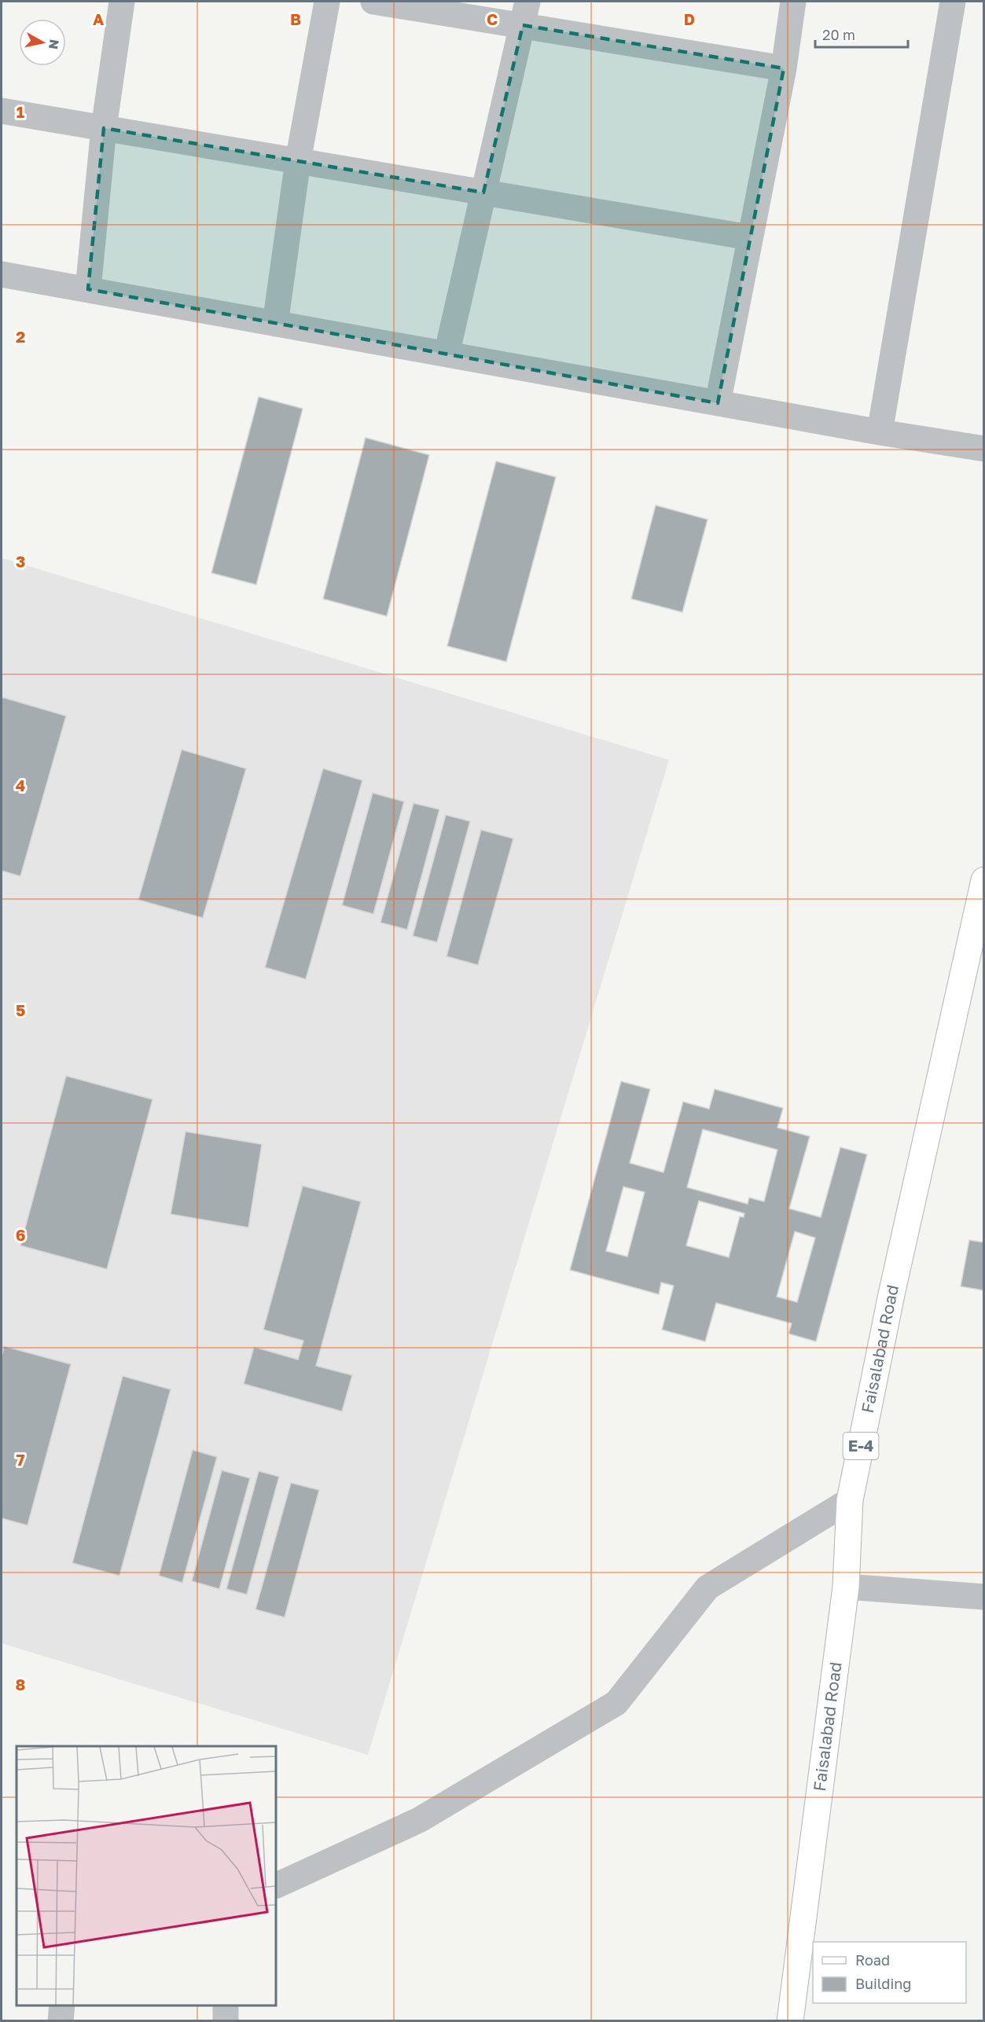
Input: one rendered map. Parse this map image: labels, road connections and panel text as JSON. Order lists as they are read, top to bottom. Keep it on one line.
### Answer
{"streets":{"main road":["Faisalabad Road","E-4"]},"legend":["Road","Building"],"scale_bar":"20 m","north":"right","grid":{"columns":["A","B","C","D"],"rows":["1","2","3","4","5","6","7","8"]}}
